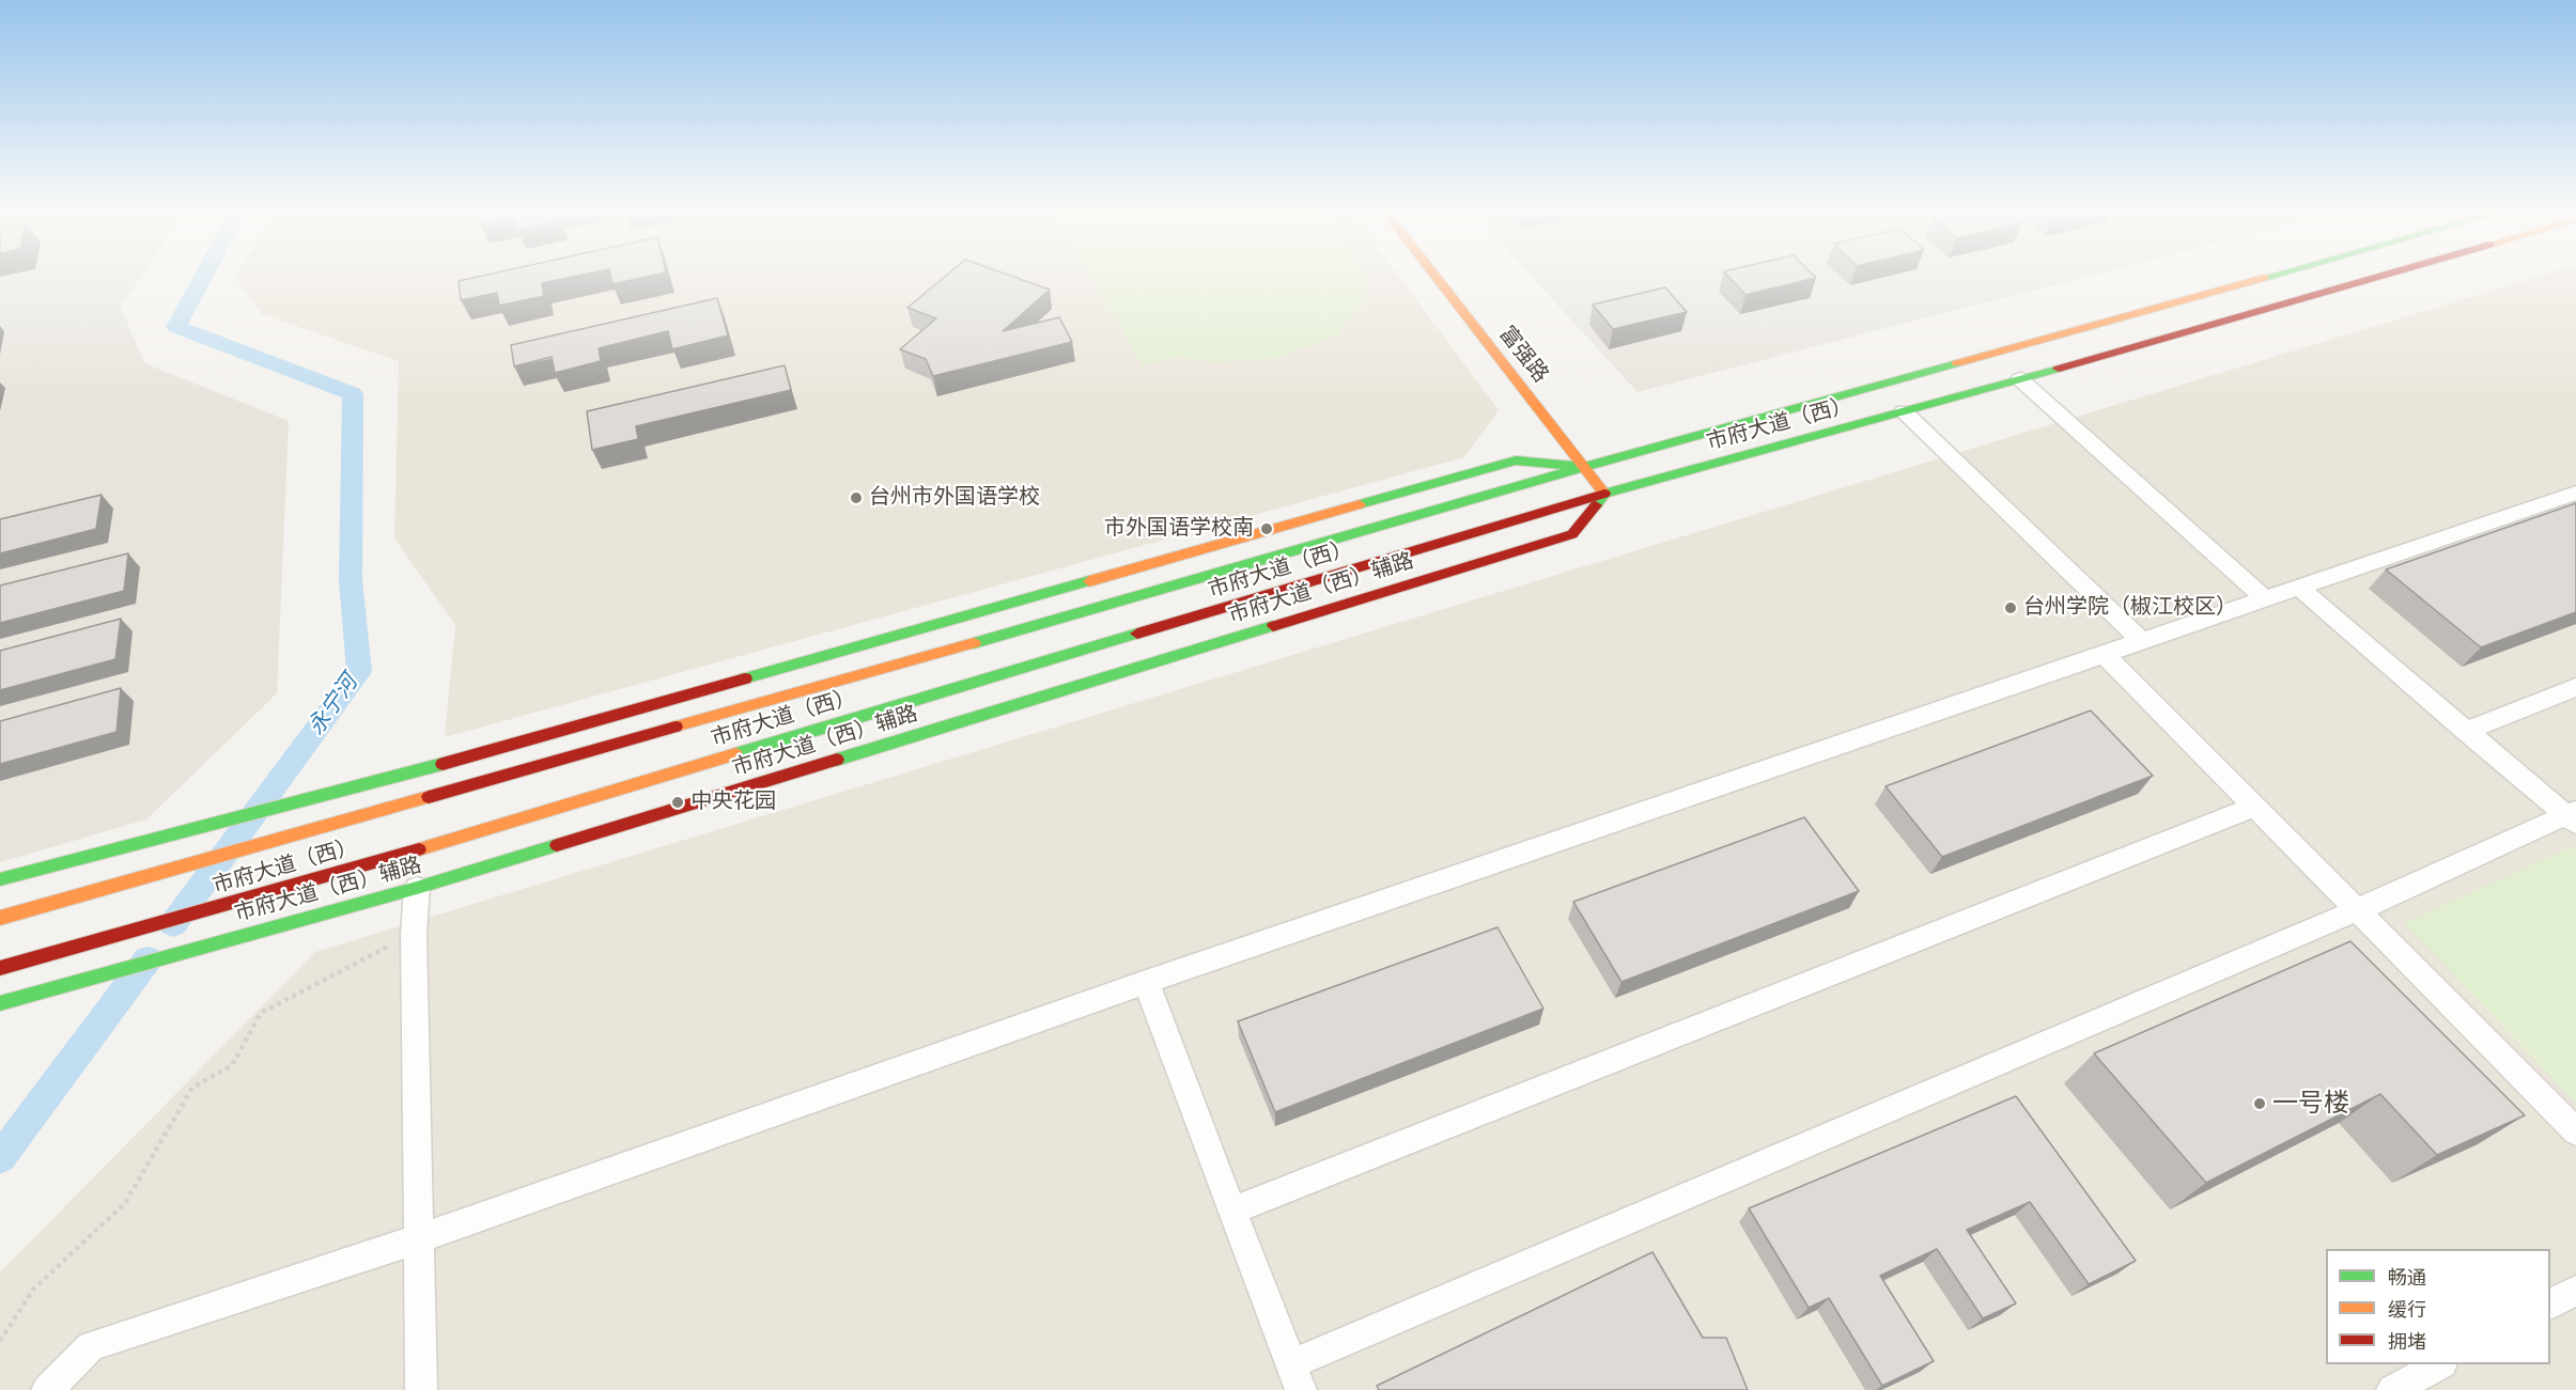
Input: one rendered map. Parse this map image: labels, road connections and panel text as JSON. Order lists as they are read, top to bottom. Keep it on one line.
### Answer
{"streets":{"main road":["富强路","市府大道（西）","市府大道（西）辅路"]},"crossings":[["富强路","市府大道（西）"],["富强路","市府大道（西）辅路"],["市府大道（西）","市府大道（西）辅路"]],"water":["永宁河"],"places":["台州市外国语学校","市外国语学校南","台州学院（椒江校区）","中央花园","一号楼"],"legend":["畅通","缓行","拥堵"]}
